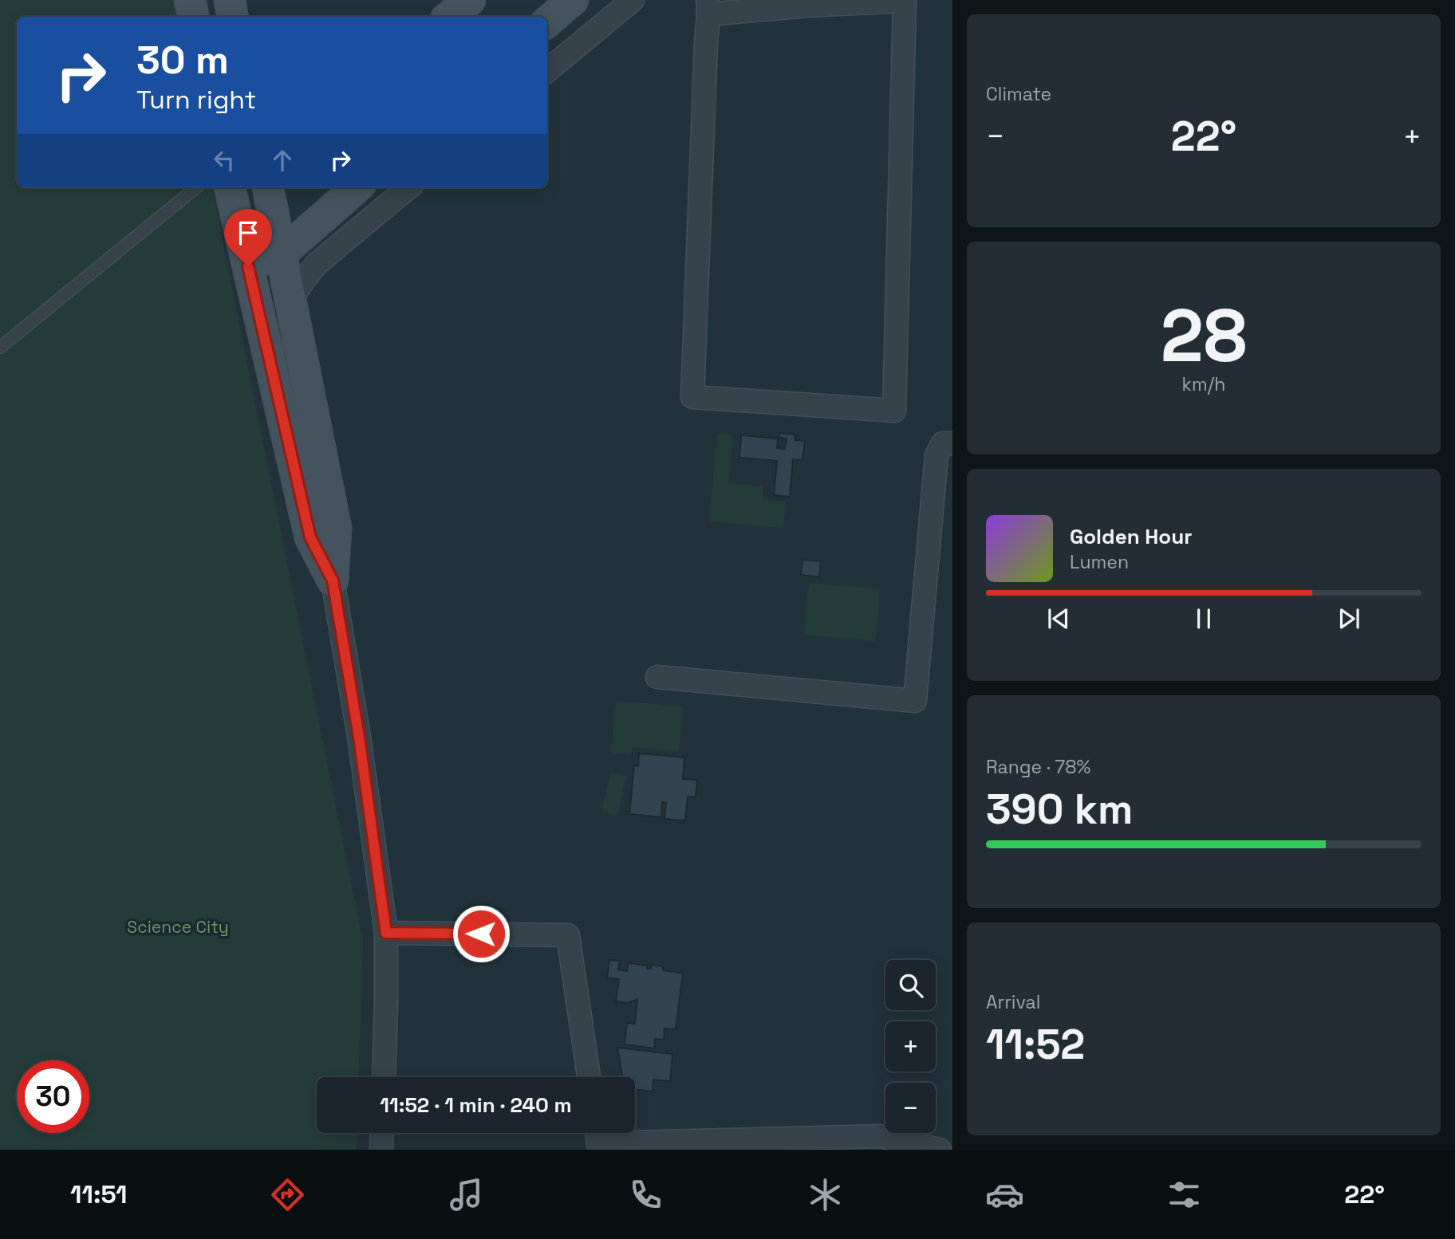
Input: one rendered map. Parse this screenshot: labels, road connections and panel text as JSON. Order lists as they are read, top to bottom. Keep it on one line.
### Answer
{"parks":["Science City"],"page":{"tile":["Climate",["28","km/h"],["Range · 78%","390 km"],["Arrival","11:52"]],"turn":["30 m","Turn right"],"heat":["−","22°","+"],"song":["Golden Hour","Lumen"],"map_buttons":["+","−"],"limit":"30","trip":"11:52 · 1 min · 240 m","tabs":["11:51","22°"]}}
